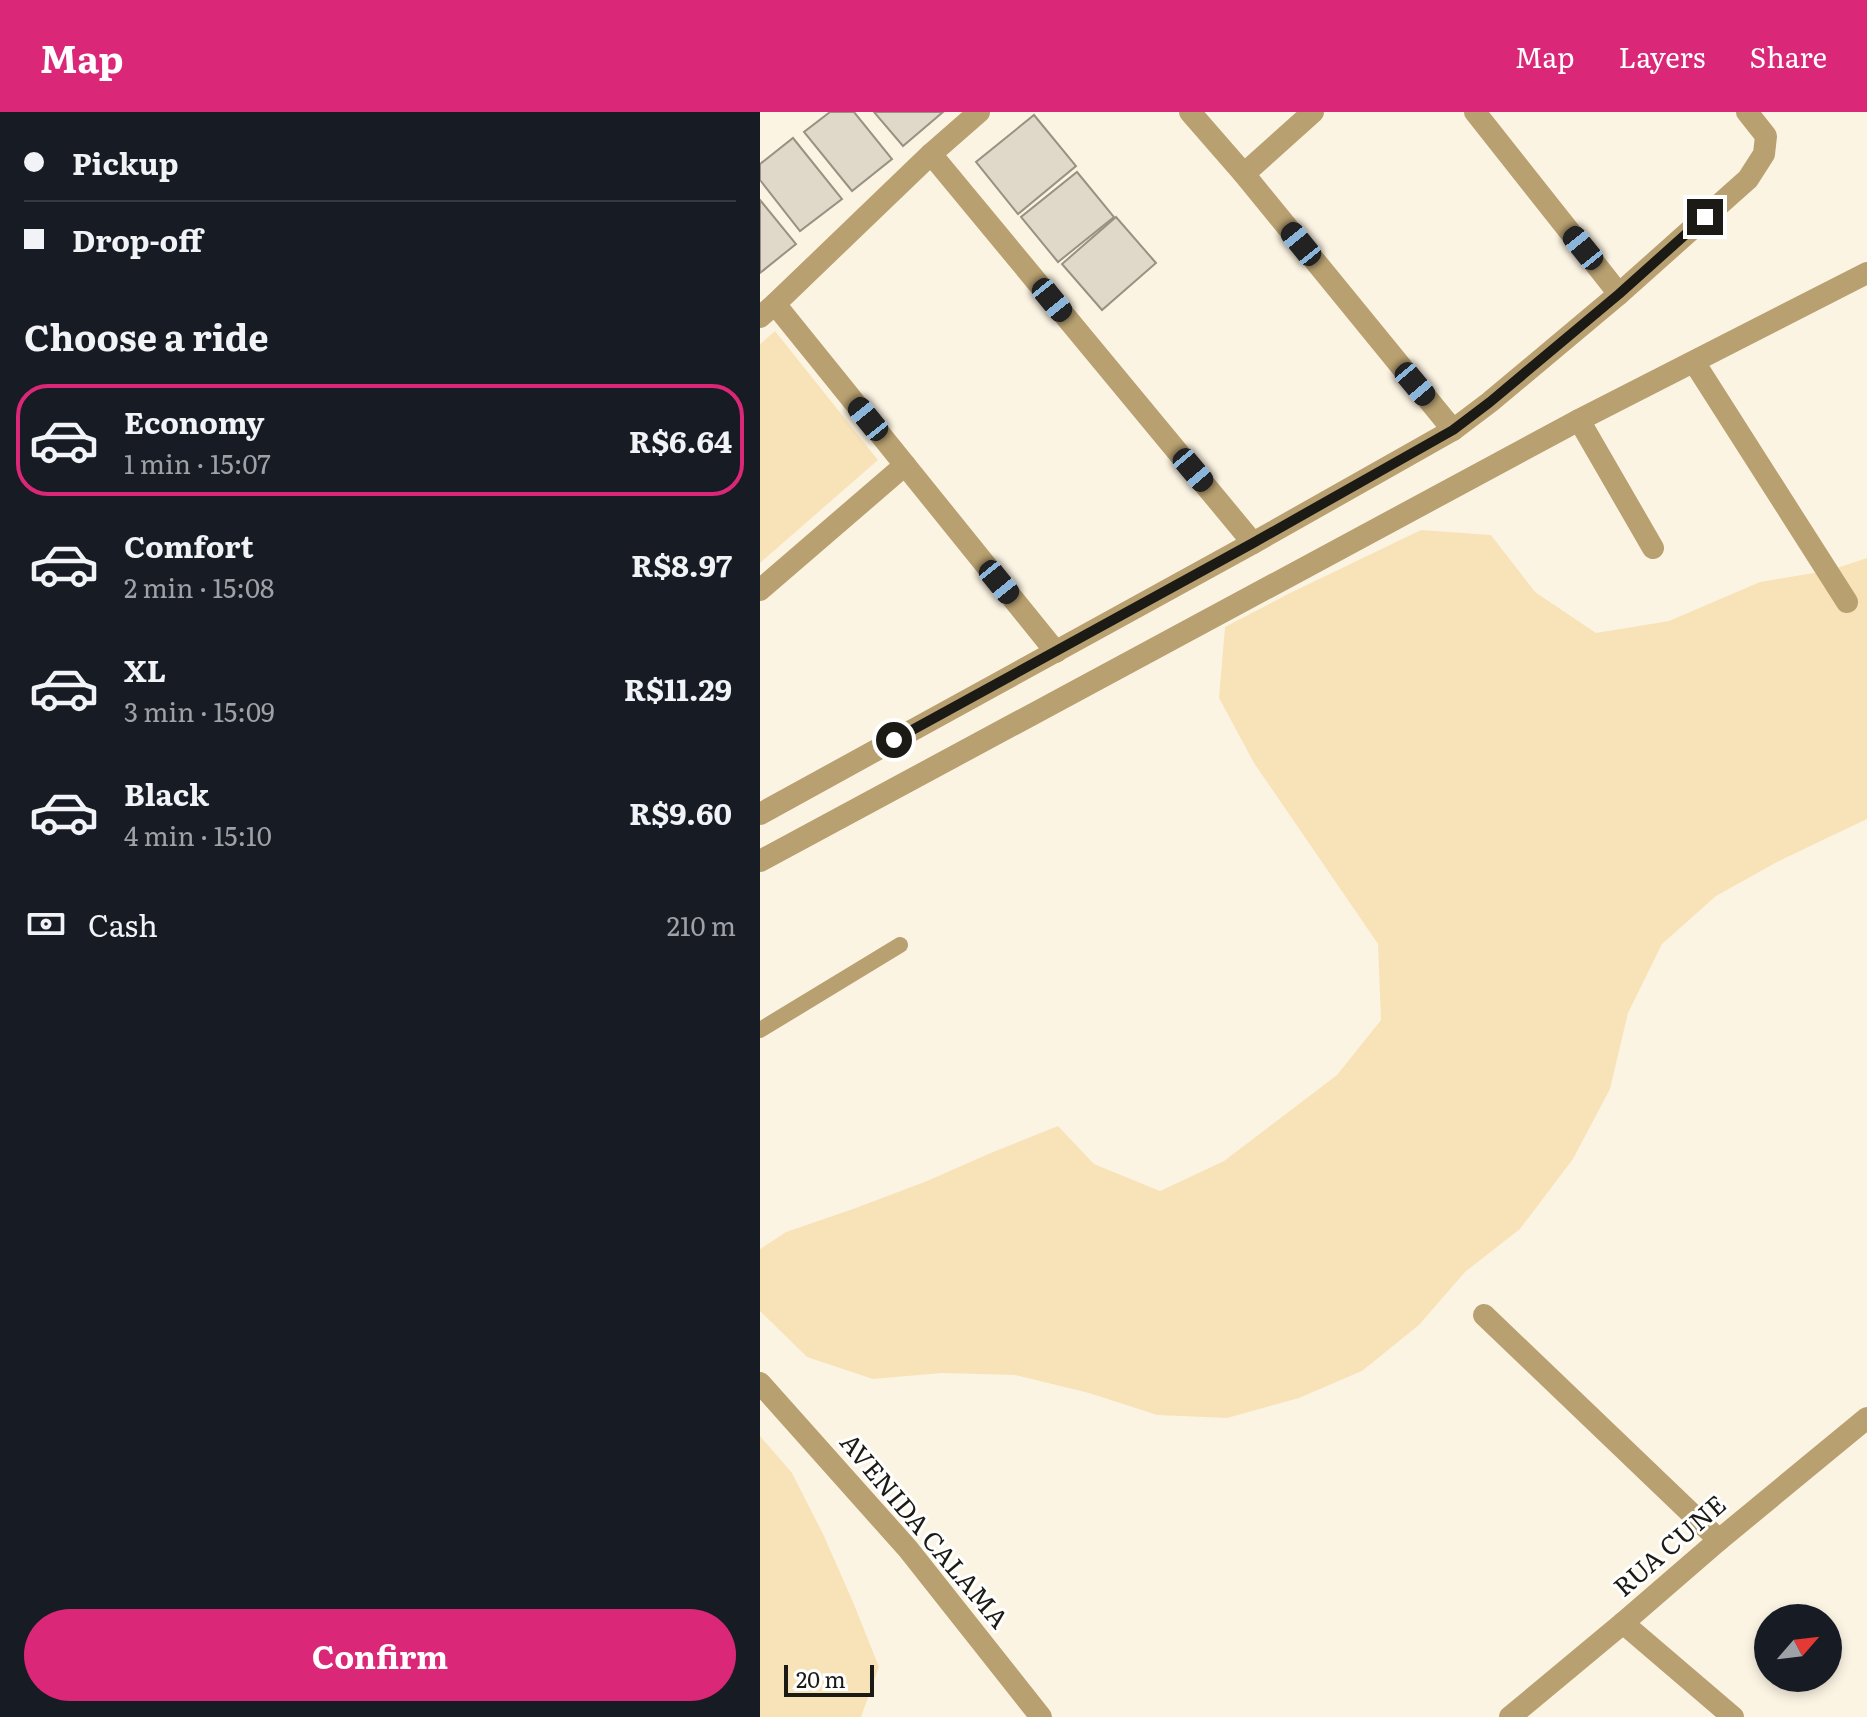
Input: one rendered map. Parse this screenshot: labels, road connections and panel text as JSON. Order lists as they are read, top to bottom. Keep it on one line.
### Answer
{"streets":{"street":["AVENIDA CALAMA","RUA CUNE"]},"scale_bar":"20 m","north":"top right","page":{"header":"Map","nav":["Map","Layers","Share"],"banner":["Pickup","Drop-off"],"heading":"Choose a ride","list":[{"name":"Economy","note":"1 min · 15:07","value":"R$6.64"},{"name":"Comfort","note":"2 min · 15:08","value":"R$8.97"},{"name":"XL","note":"3 min · 15:09","value":"R$11.29"},{"name":"Black","note":"4 min · 15:10","value":"R$9.60"}],"pay":["Cash","210 m"],"buttons":"Confirm","scale":"20 m"}}
